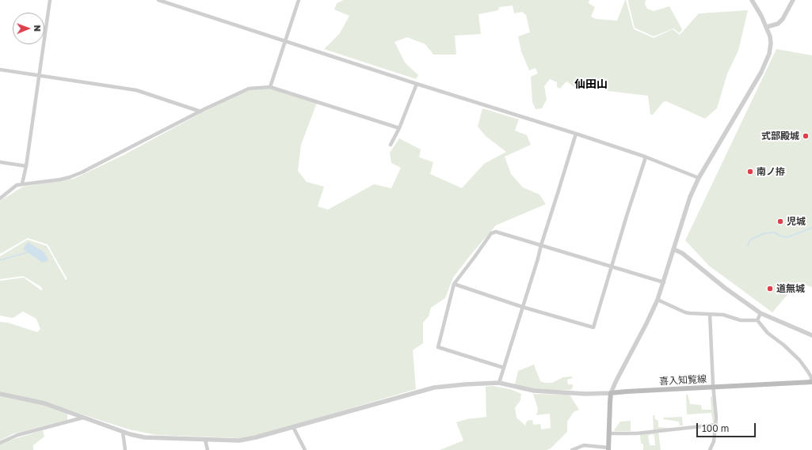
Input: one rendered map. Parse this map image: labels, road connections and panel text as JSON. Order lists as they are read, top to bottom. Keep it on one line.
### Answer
{"streets":{"main road":["喜入知覧線"]},"districts":["仙田山"],"places":["式部殿城","南ノ拵","児城","道無城"],"scale_bar":"100 m","north":"right"}
